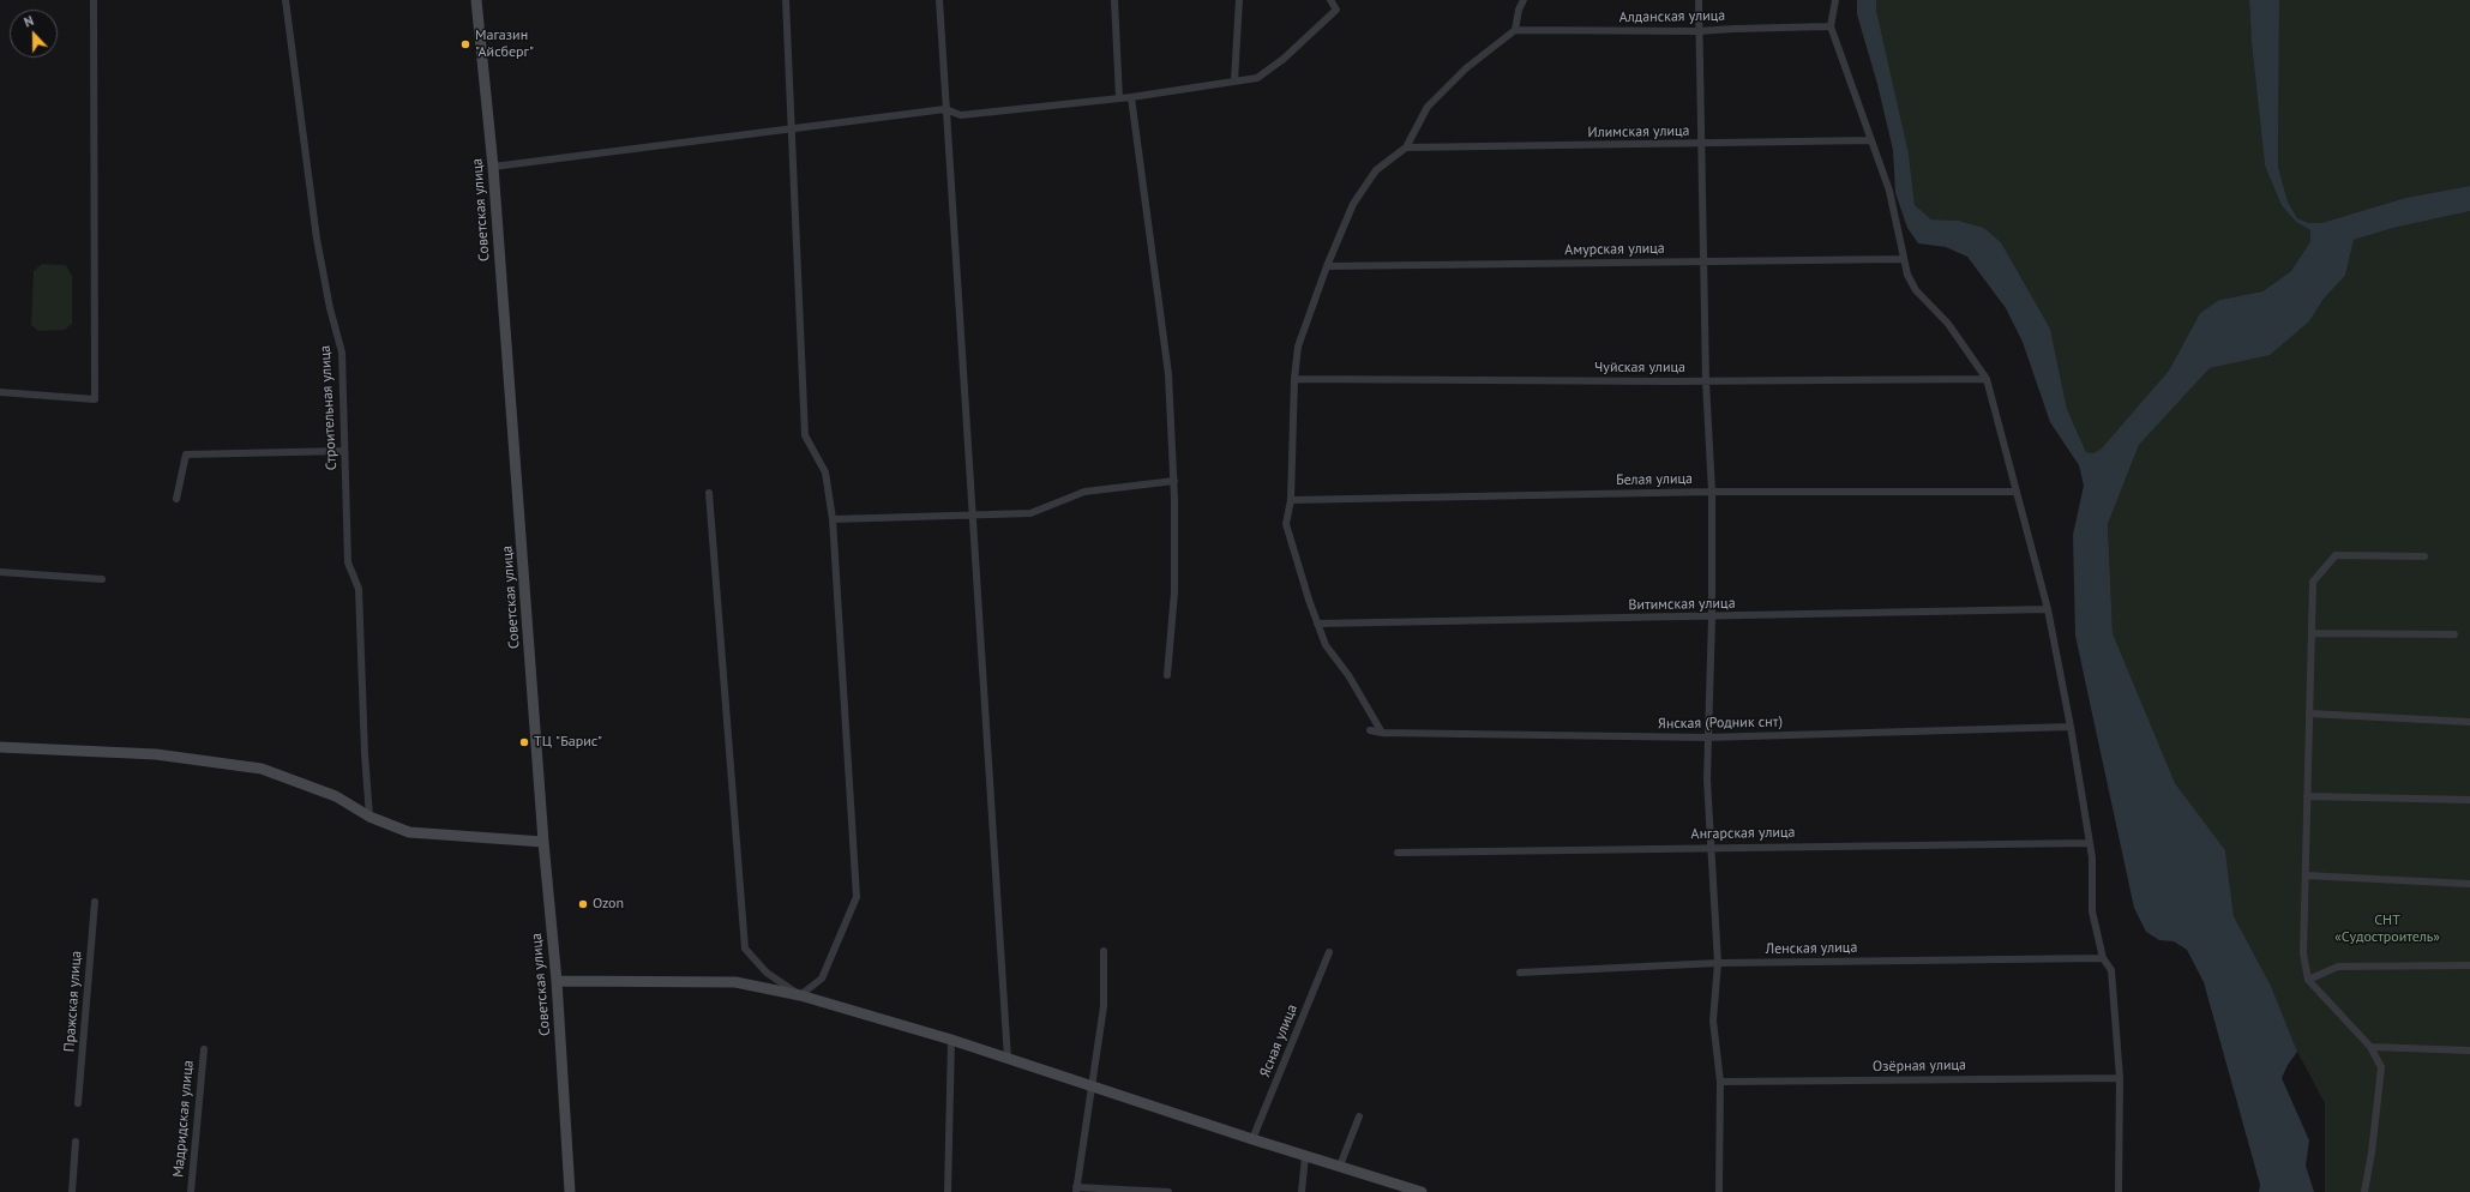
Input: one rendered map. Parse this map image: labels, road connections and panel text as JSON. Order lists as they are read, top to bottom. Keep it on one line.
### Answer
{"streets":{"main road":["Советская улица"],"street":["Алданская улица","Илимская улица","Амурская улица","Чуйская улица","Строительная улица","Белая улица","Витимская улица","Янская (Родник снт)","Ангарская улица","Ленская улица","Пражская улица","Ясная улица","Озёрная улица","Мадридская улица"]},"parks":["СНТ «Судостроитель»"],"places":["Магазин \"Айсберг\"","ТЦ \"Барис\"","Ozon"],"north":"top"}
